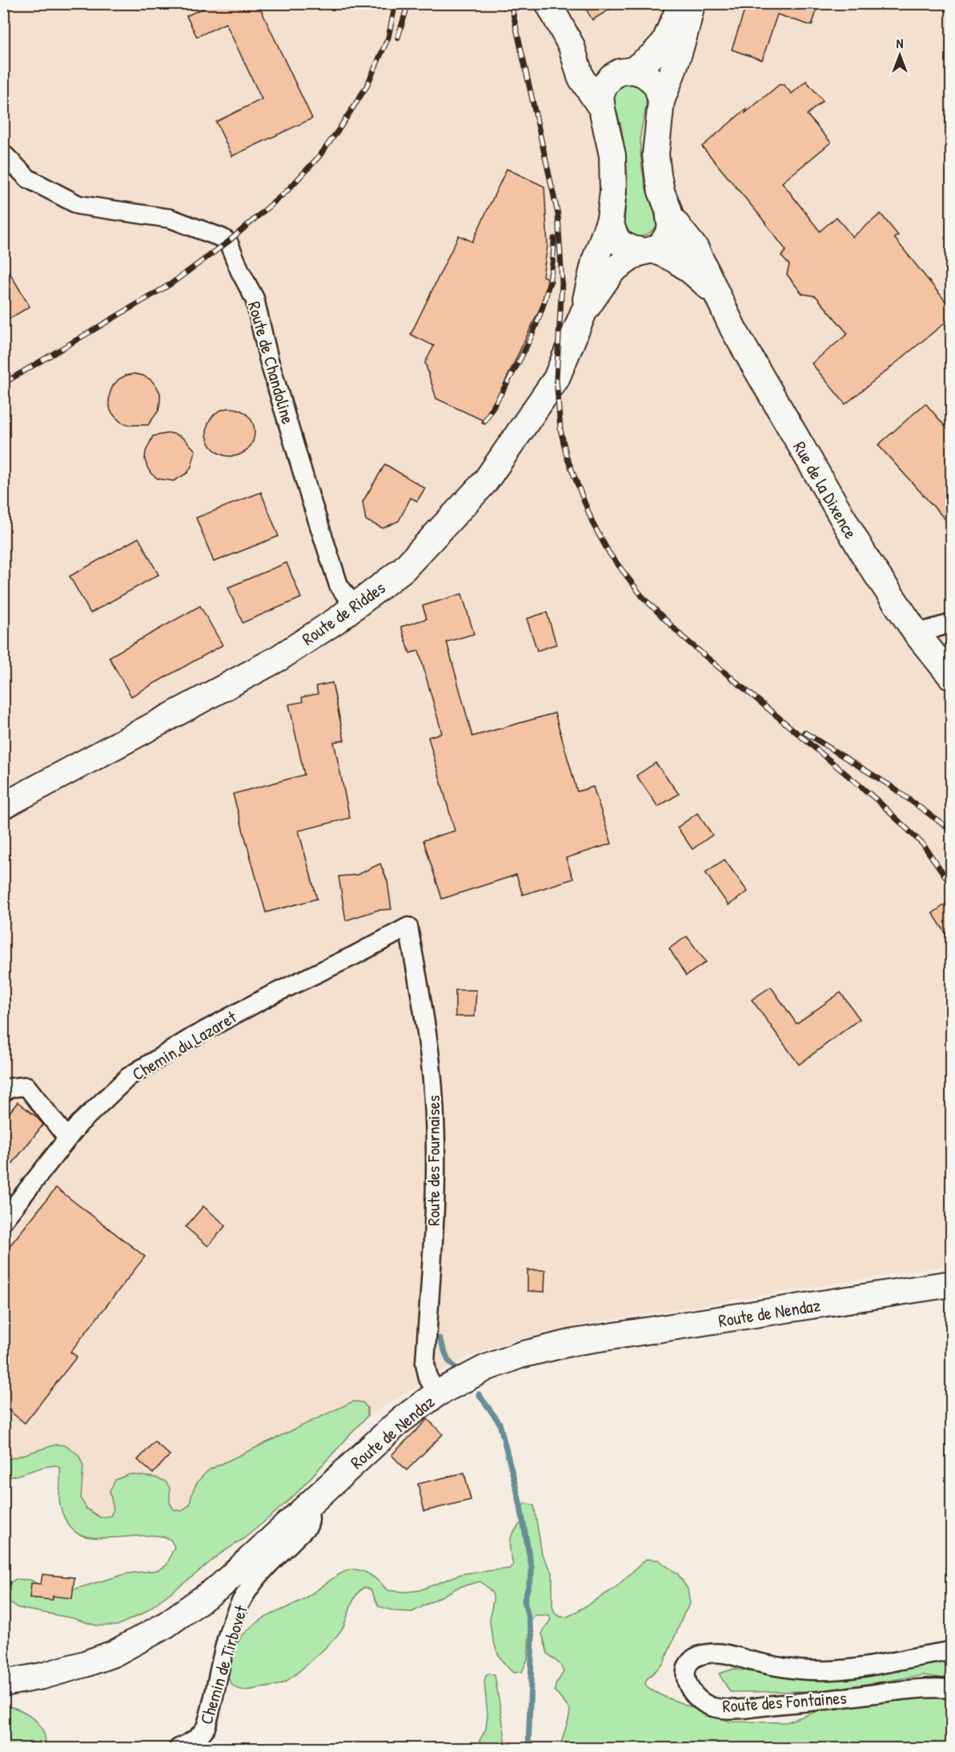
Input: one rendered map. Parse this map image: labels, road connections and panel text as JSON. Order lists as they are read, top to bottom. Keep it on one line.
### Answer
{"streets":{"main road":["Rue de la Dixence","Route de Riddes","Route de Nendaz"],"street":["Route de Chandoline","Chemin du Lazaret","Route des Fournaises","Chemin de Tirbovet","Route des Fontaines"]},"crossings":[["Route de Chandoline","Route de Riddes"],["Rue de la Dixence","Route de Riddes"],["Chemin du Lazaret","Route des Fournaises"],["Route des Fournaises","Route de Nendaz"],["Route de Nendaz","Chemin de Tirbovet"]],"north":"top"}
